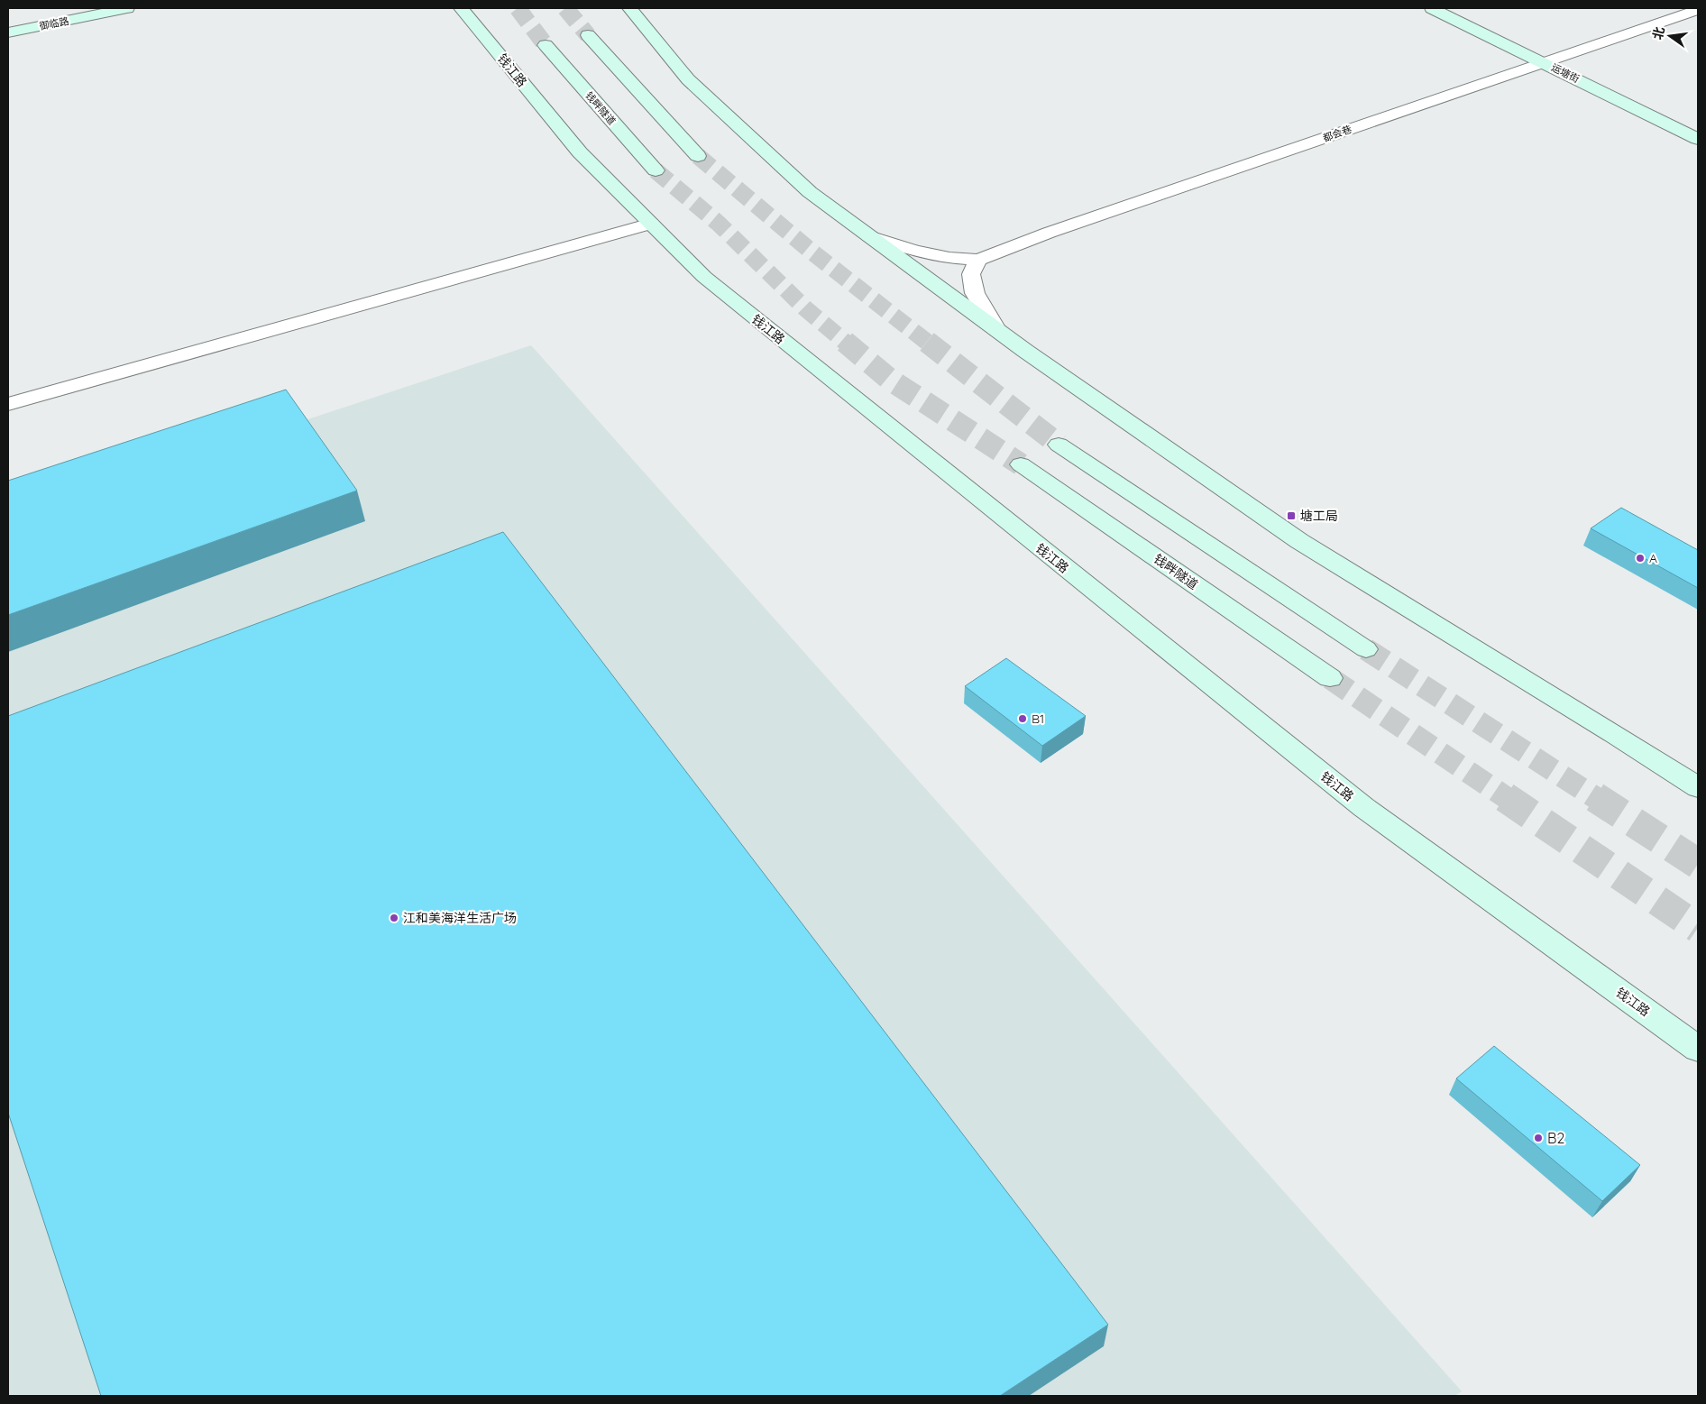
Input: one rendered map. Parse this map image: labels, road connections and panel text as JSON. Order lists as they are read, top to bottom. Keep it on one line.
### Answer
{"streets":{"main road":["御临路","钱江路","运塘街","钱畔隧道"],"street":["都会巷"]},"crossings":[["运塘街","都会巷"]],"places":{"transit":["塘工局"],"other":["A","B1","江和美海洋生活广场","B2"]},"north":"left"}
